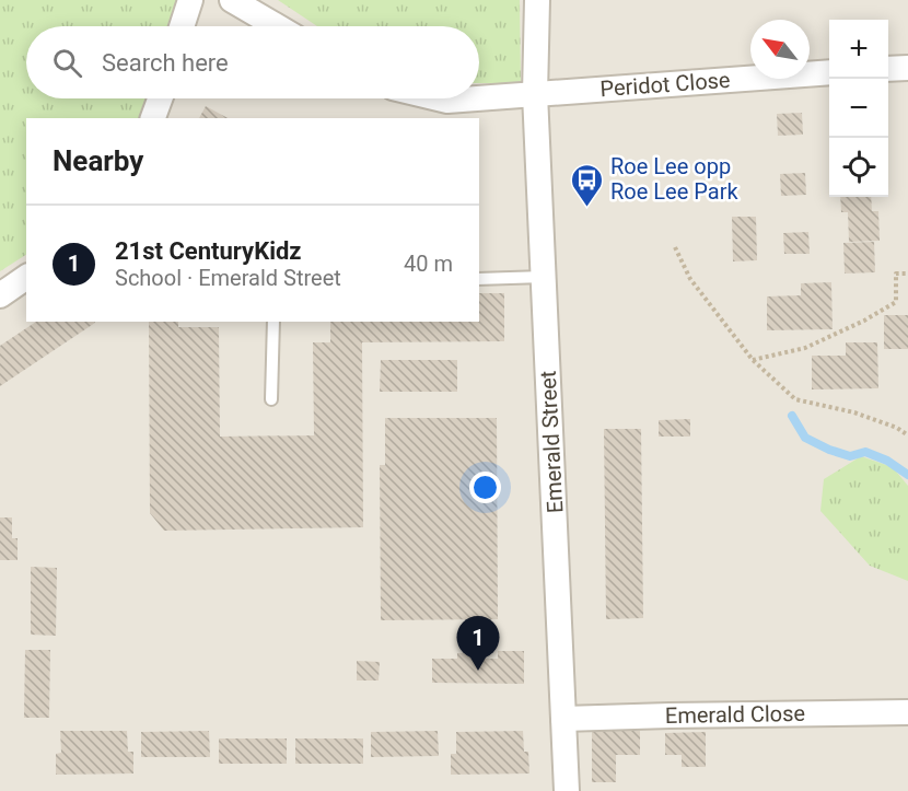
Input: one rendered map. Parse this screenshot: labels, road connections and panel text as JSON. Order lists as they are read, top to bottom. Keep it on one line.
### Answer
{"streets":{"street":["Peridot Close","Emerald Street","Emerald Close"]},"crossings":[["Peridot Close","Emerald Street"],["Emerald Street","Emerald Close"]],"places":{"bus stop":["Roe Lee opp Roe Lee Park"]},"north":"top left","page":{"map_buttons":["+","−"],"search":"Search here","heading":"Nearby","list":[{"mark":"1","name":"21st CenturyKidz","note":"School · Emerald Street","value":"40 m"}],"pins":"1"}}
